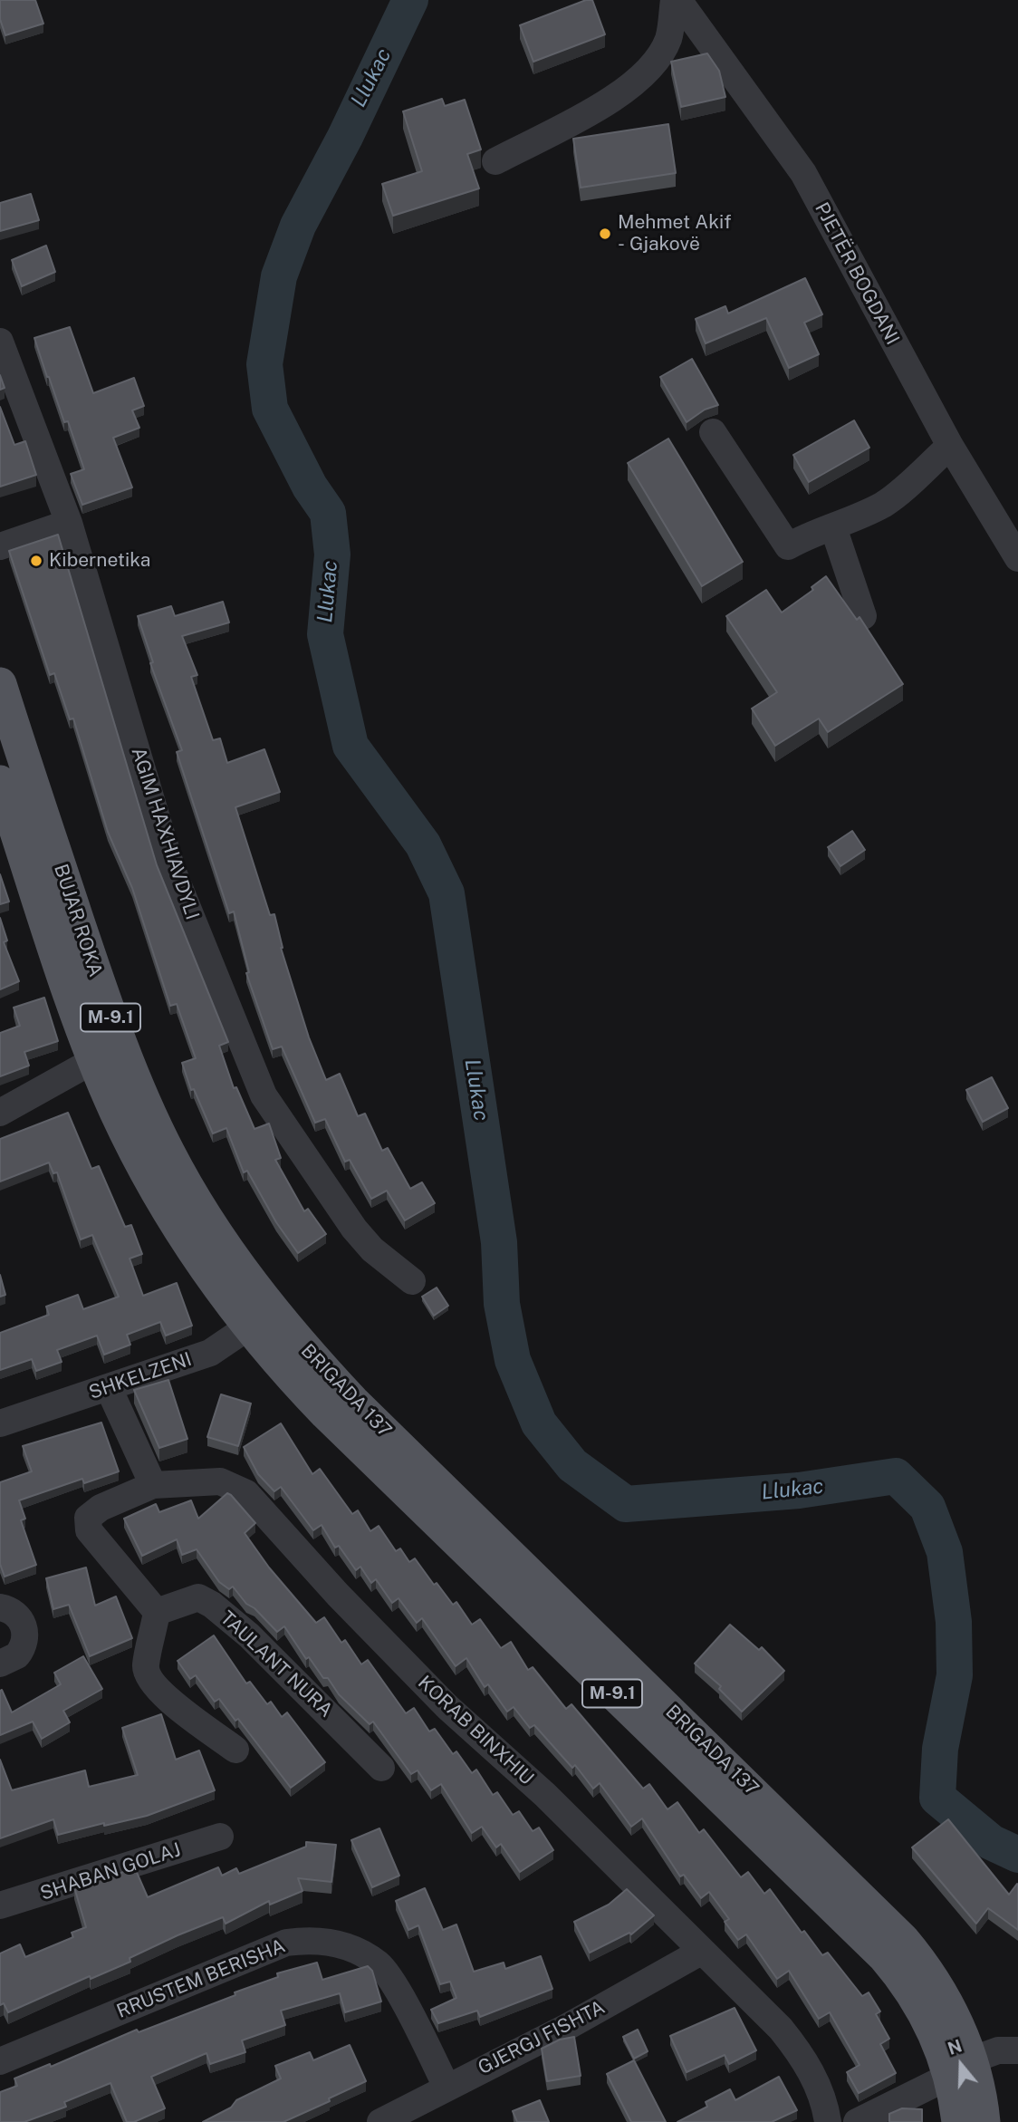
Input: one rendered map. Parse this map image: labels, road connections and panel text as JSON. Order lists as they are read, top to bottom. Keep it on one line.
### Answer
{"streets":{"main road":["BUJAR ROKA","M-9.1","BRIGADA 137"],"street":["PJETËR BOGDANI","AGIM HAXHIAVDYLI","SHKELZENI","TAULANT NURA","KORAB BINXHIU","SHABAN GOLAJ","RRUSTEM BERISHA","GJERGJ FISHTA"]},"crossings":[["BUJAR ROKA","SHKELZENI"],["BUJAR ROKA","BRIGADA 137"],["SHKELZENI","BRIGADA 137"],["KORAB BINXHIU","GJERGJ FISHTA"],["RRUSTEM BERISHA","GJERGJ FISHTA"]],"water":["Llukac"],"places":["Mehmet Akif - Gjakovë","Kibernetika"],"north":"top"}
